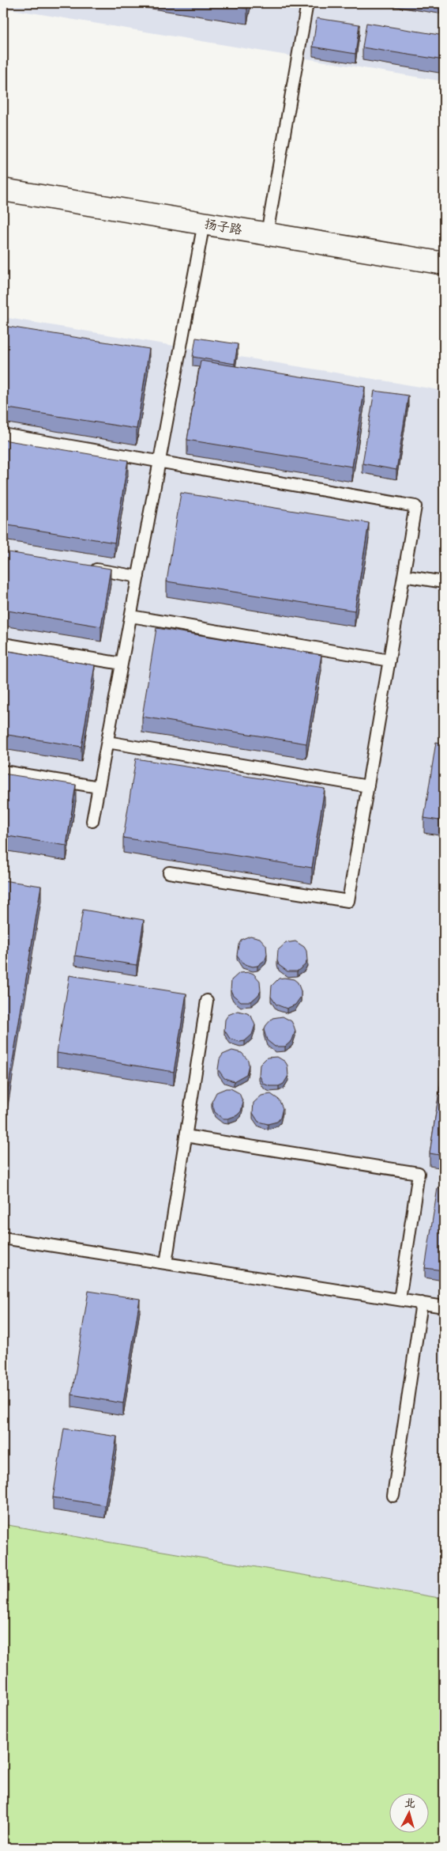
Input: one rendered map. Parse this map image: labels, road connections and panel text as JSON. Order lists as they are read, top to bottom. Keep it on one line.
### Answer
{"streets":{"street":["扬子路"]},"north":"top"}
